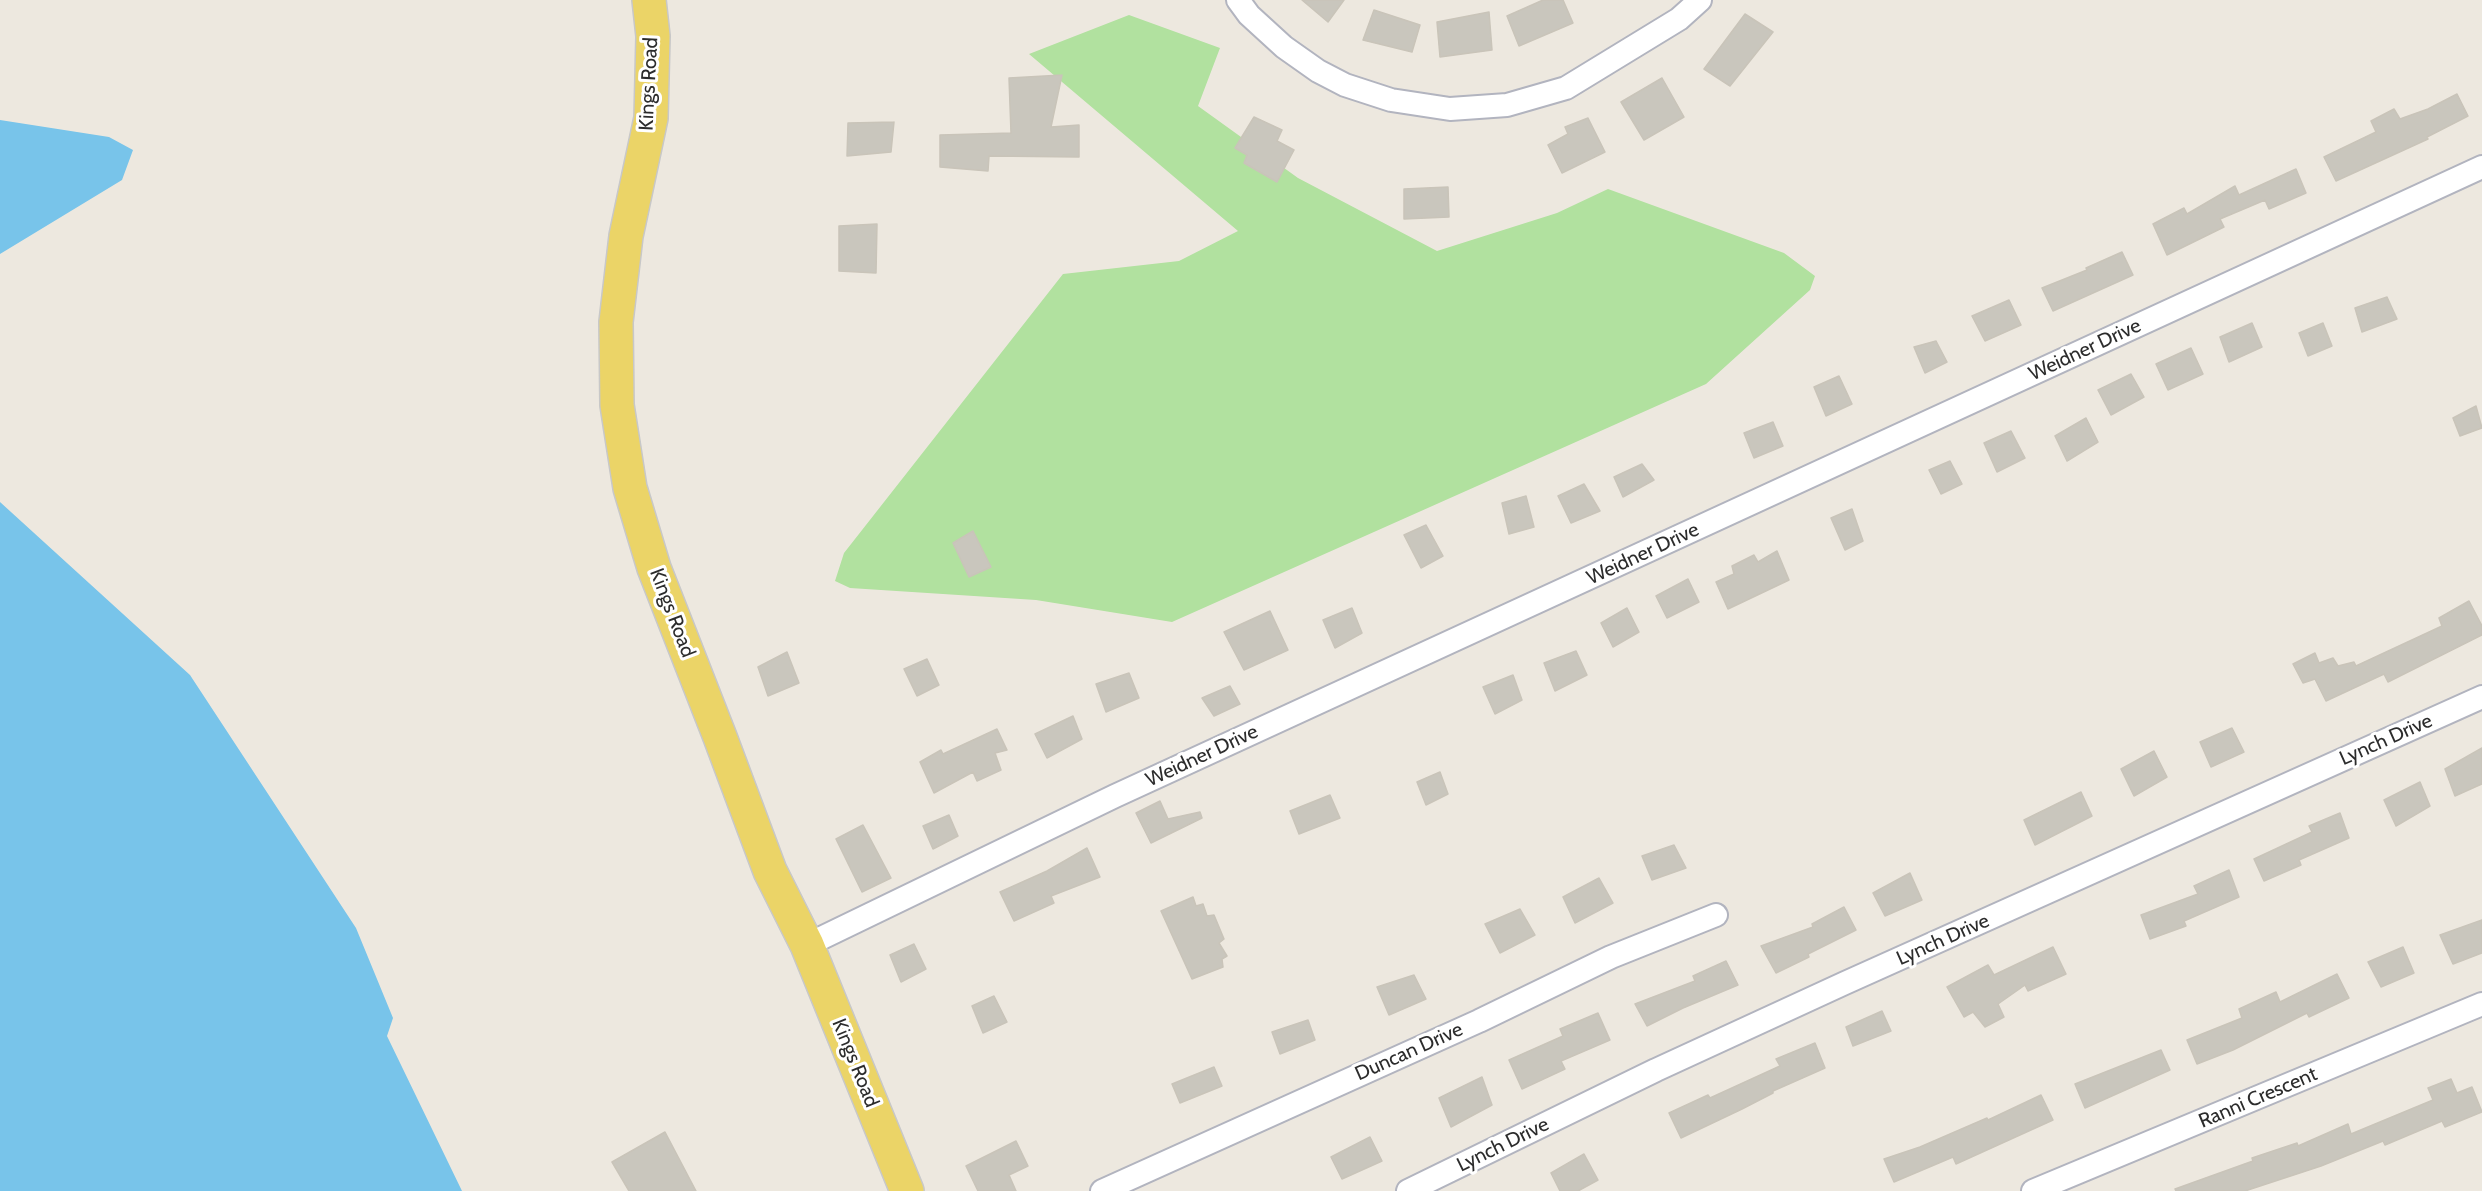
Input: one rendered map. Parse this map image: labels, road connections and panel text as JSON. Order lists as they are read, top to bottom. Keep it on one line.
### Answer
{"streets":{"main road":["Kings Road"],"street":["Weidner Drive","Lynch Drive","Duncan Drive","Ranni Crescent"]},"crossings":[["Kings Road","Weidner Drive"]]}
